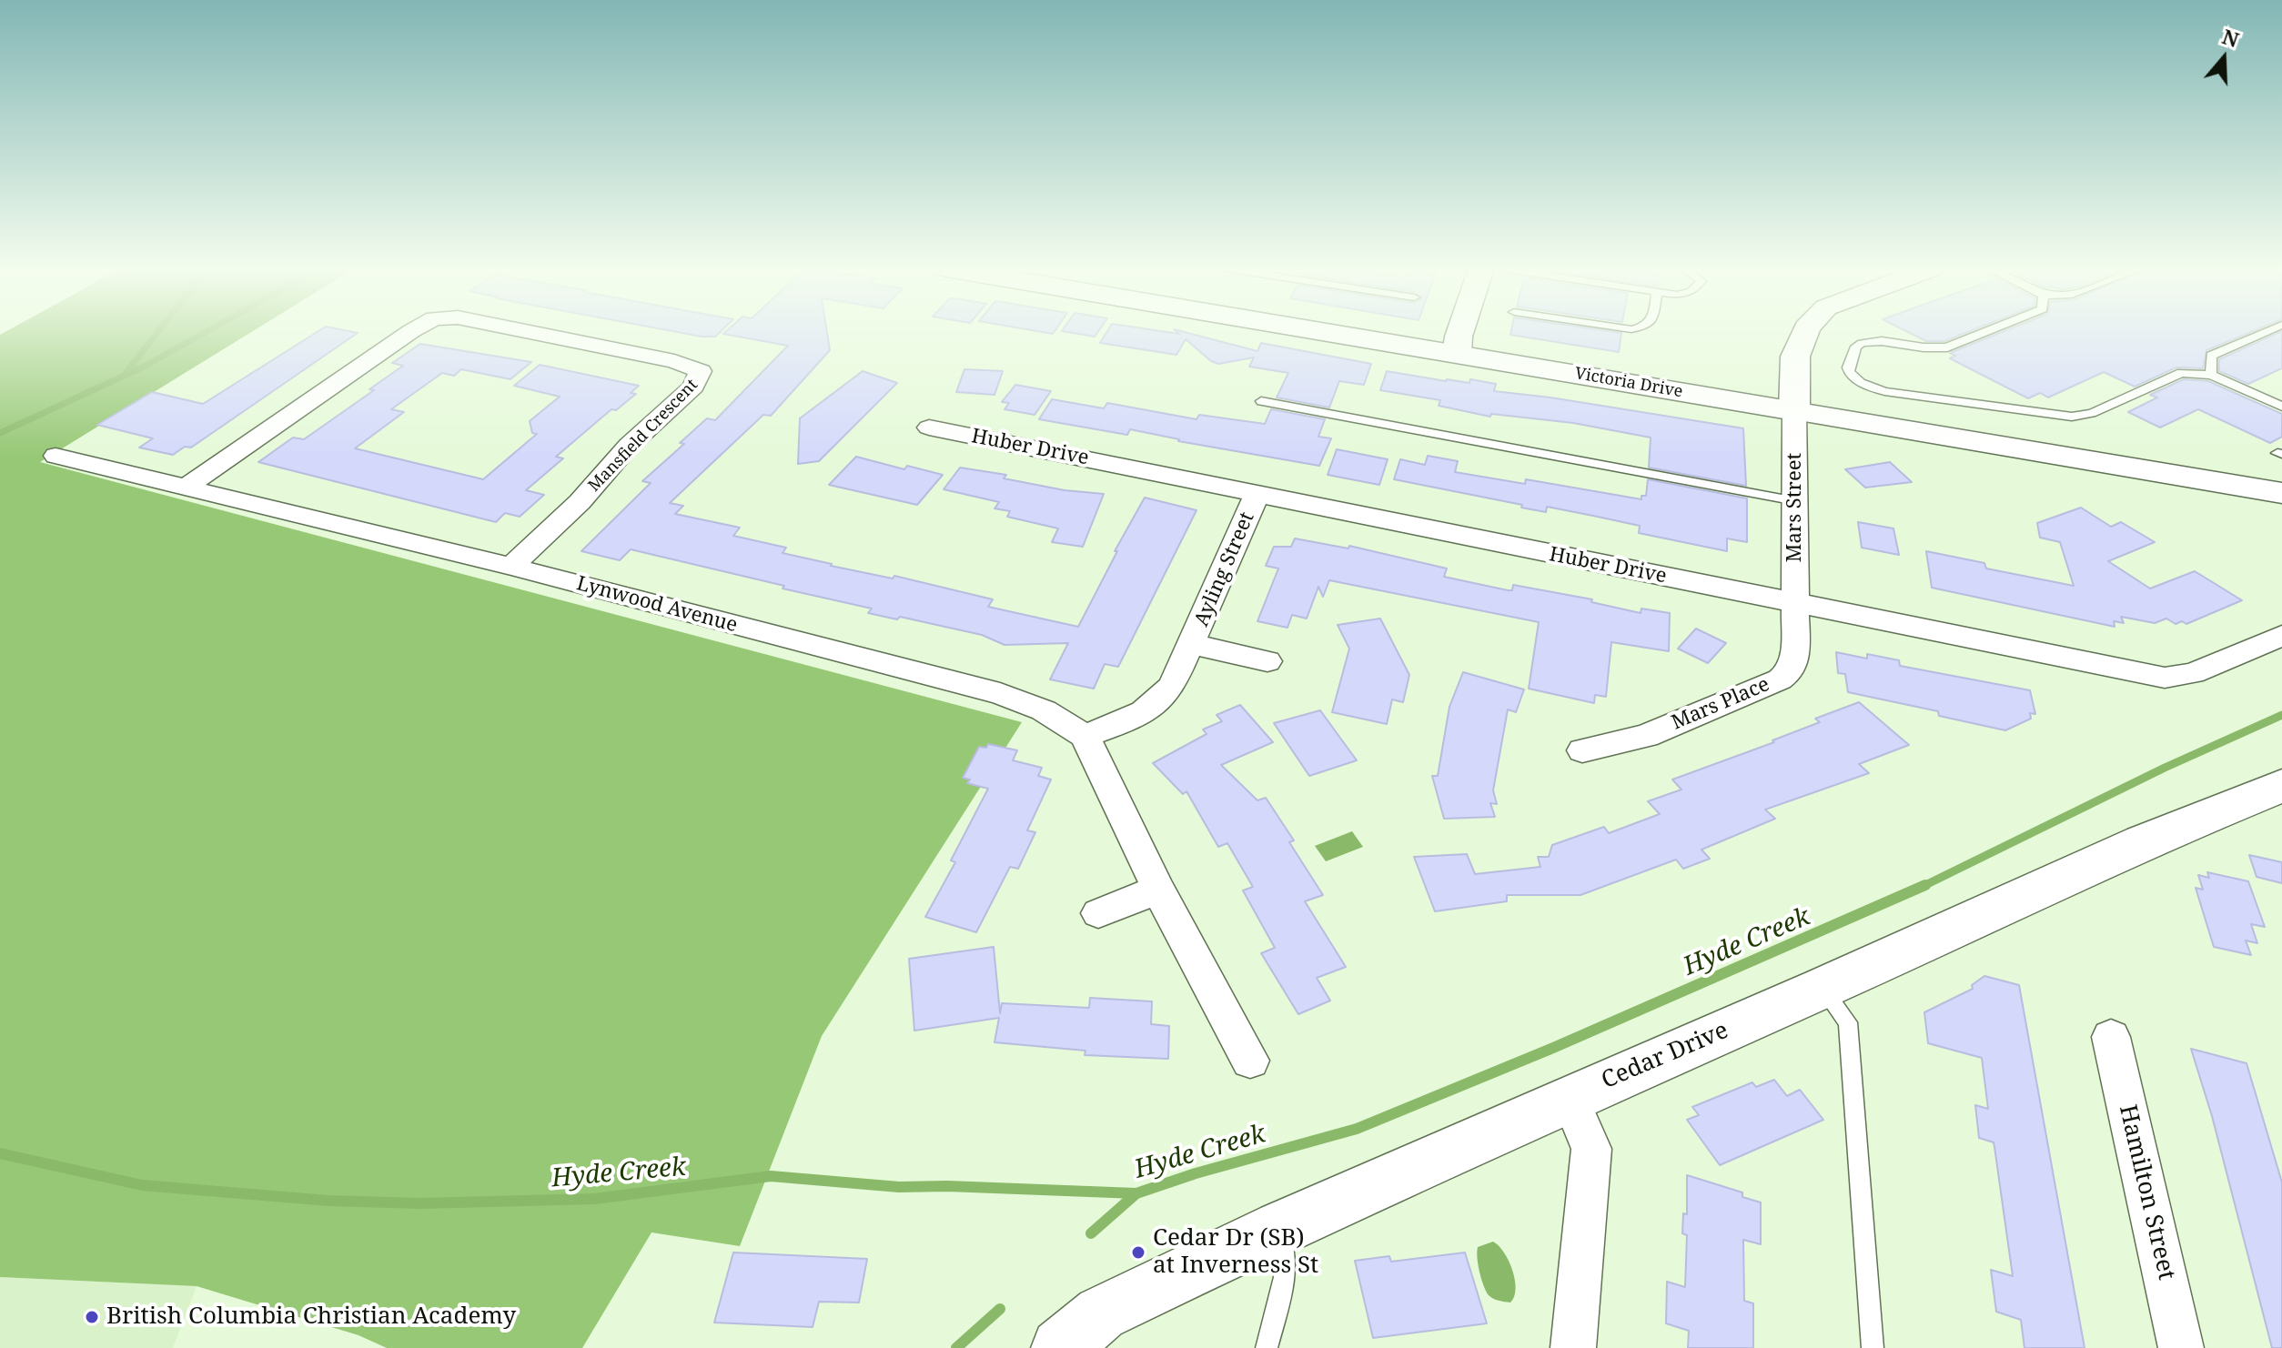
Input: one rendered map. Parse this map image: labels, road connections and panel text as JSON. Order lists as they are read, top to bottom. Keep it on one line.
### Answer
{"streets":{"main road":["Victoria Drive"],"street":["Mansfield Crescent","Huber Drive","Mars Street","Ayling Street","Lynwood Avenue","Mars Place","Cedar Drive","Hamilton Street"]},"crossings":[["Victoria Drive","Mars Street"],["Mansfield Crescent","Lynwood Avenue"],["Huber Drive","Mars Street"],["Huber Drive","Ayling Street"],["Huber Drive","Mars Place"],["Mars Street","Mars Place"],["Ayling Street","Lynwood Avenue"]],"water":["Hyde Creek"],"places":["Cedar Dr (SB) at Inverness St","British Columbia Christian Academy"],"north":"top"}
